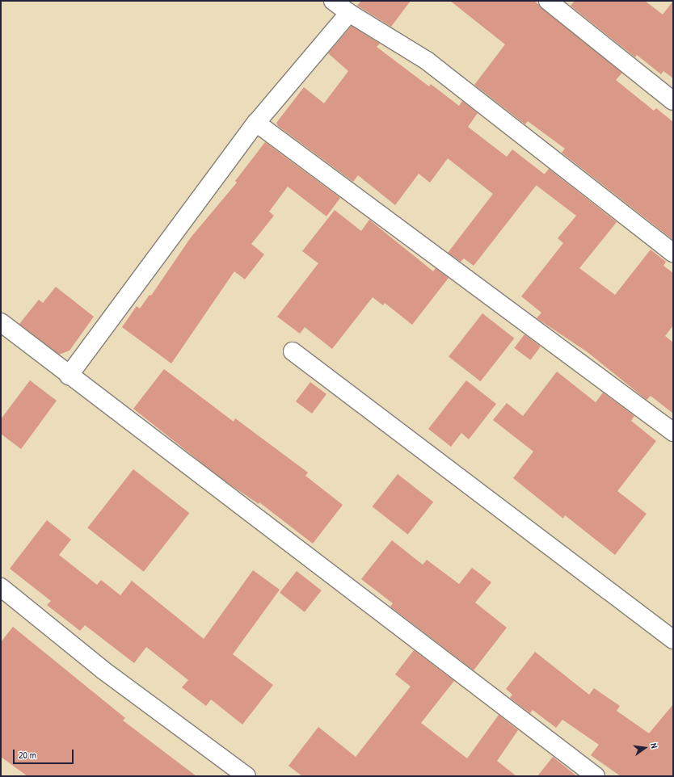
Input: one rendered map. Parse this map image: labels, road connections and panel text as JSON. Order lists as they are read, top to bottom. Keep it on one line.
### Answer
{"scale_bar":"20 m","north":"right"}
